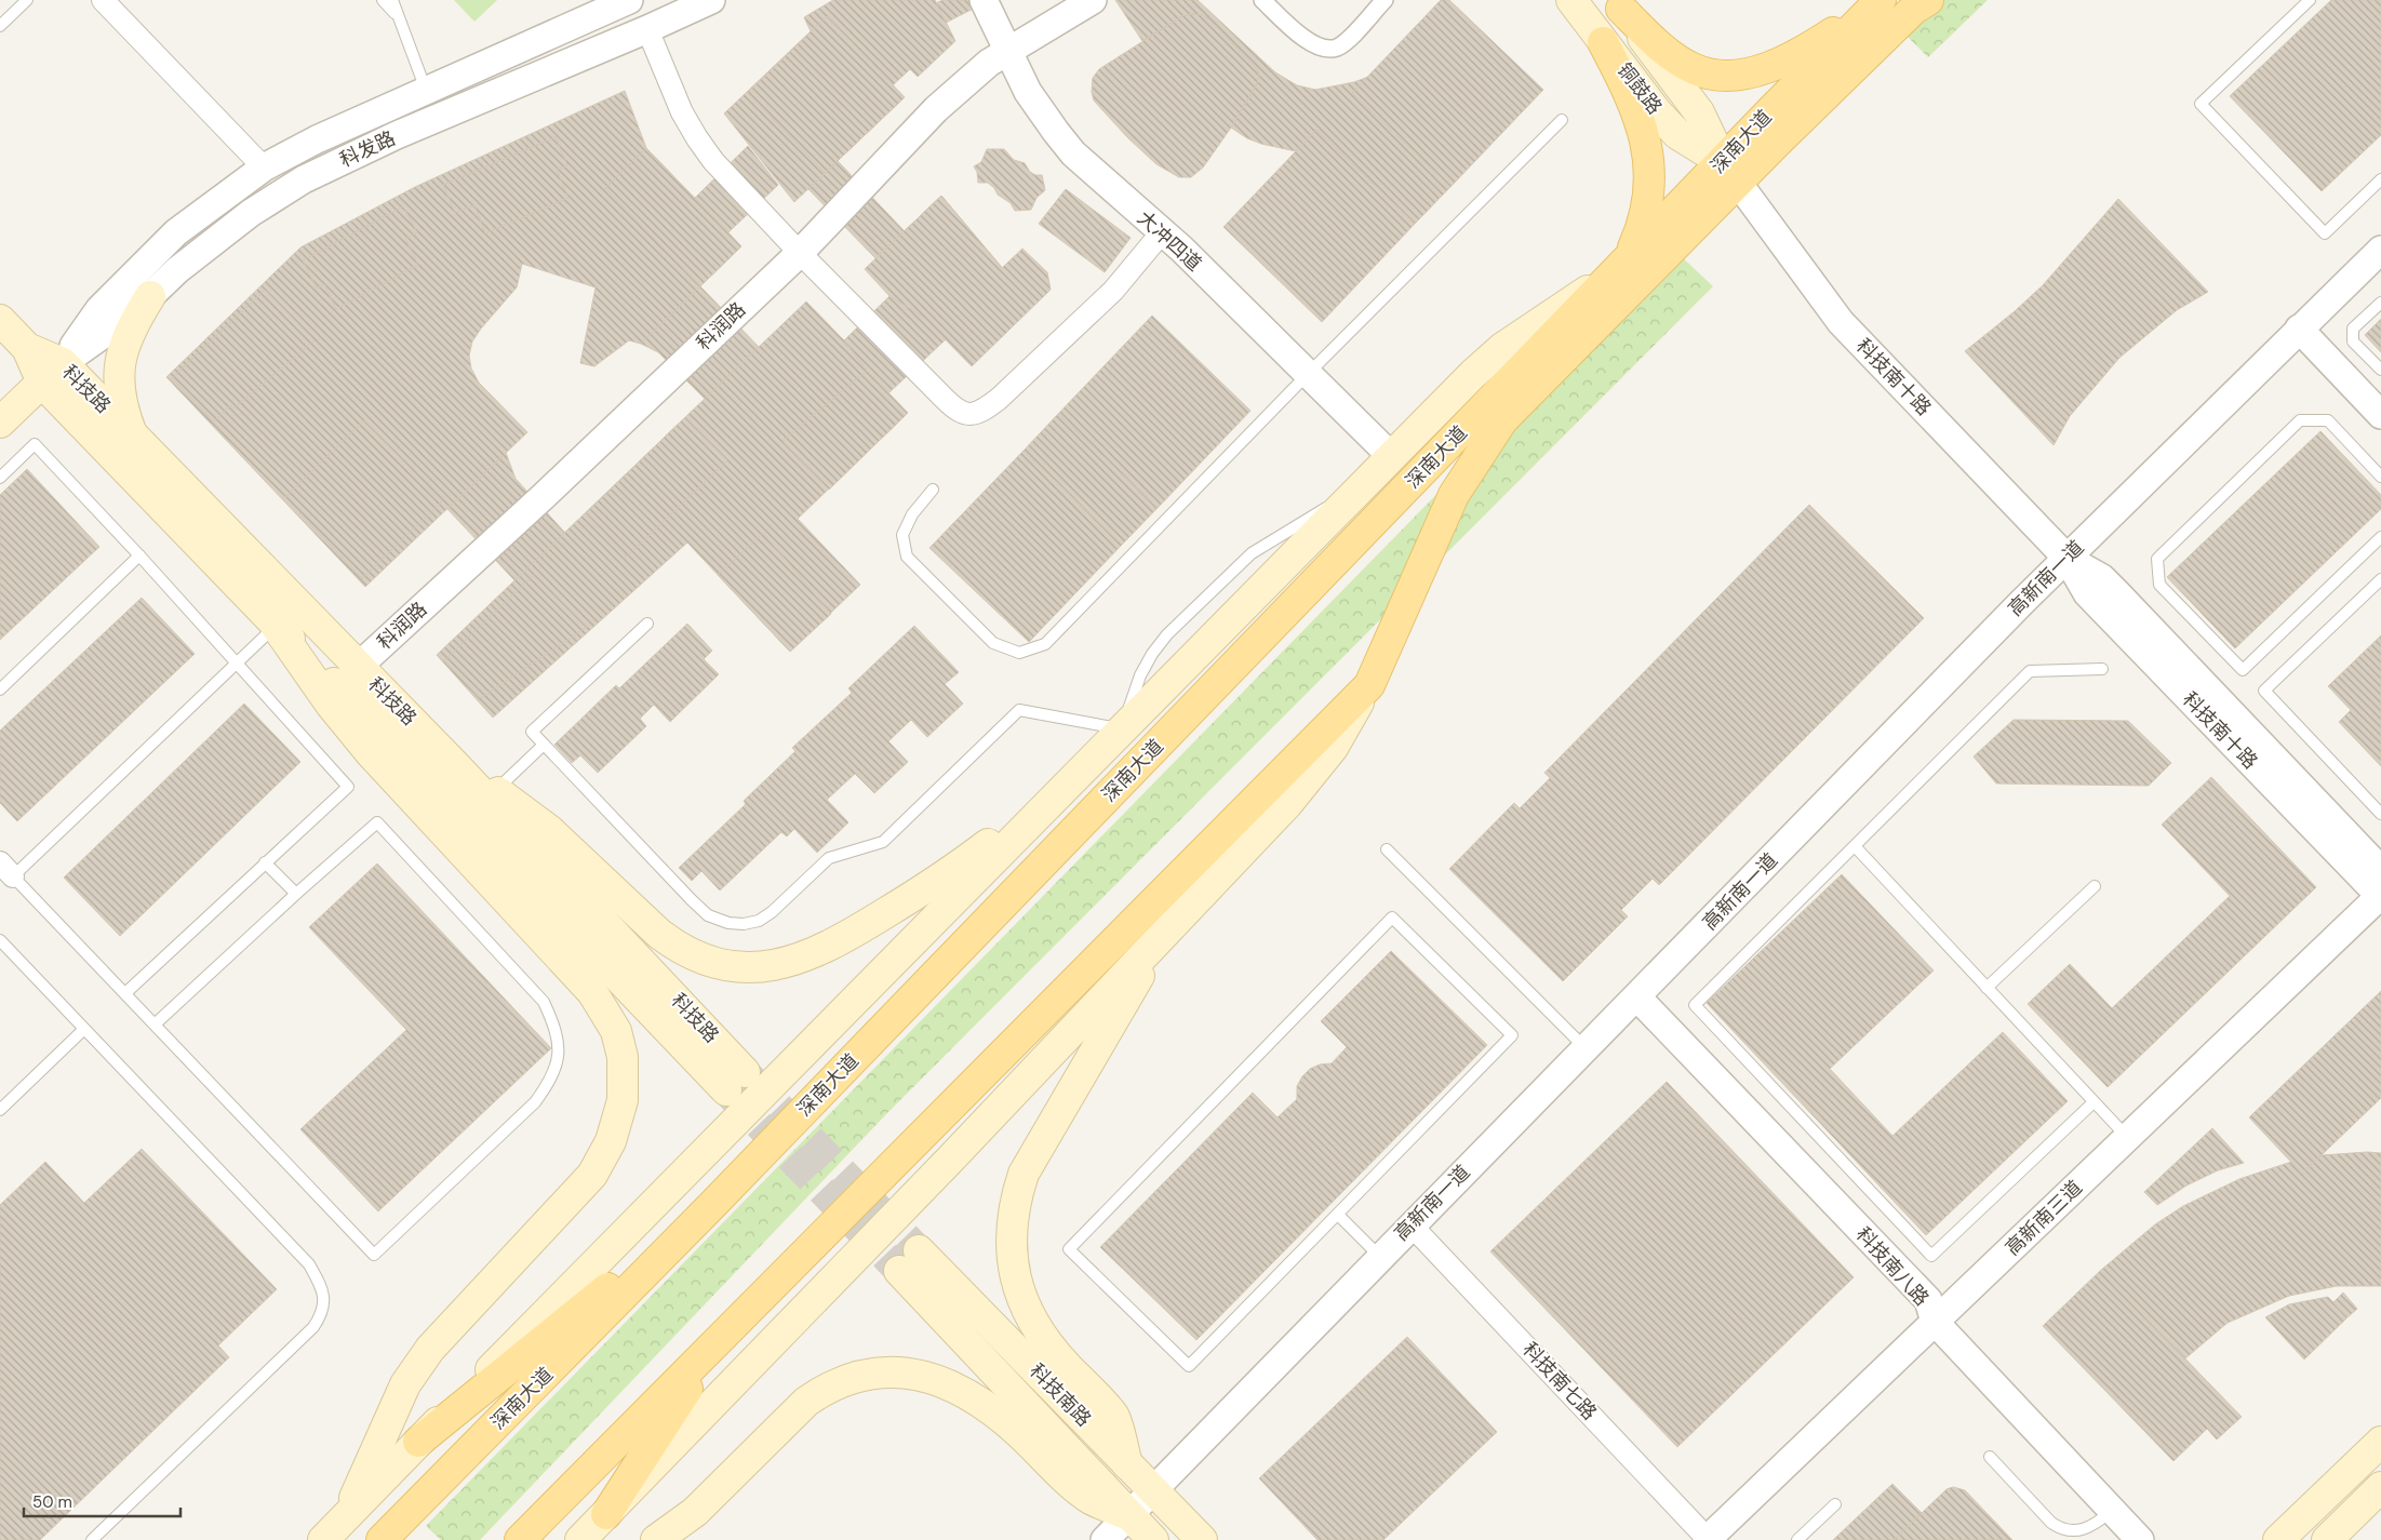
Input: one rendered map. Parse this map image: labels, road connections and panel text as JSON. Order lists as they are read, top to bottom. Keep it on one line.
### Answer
{"streets":{"main road":["铜鼓路","深南大道","科发路","科技路","科技南路"],"street":["大冲四道","科润路","科技南十路","高新南一道","高新南三道","科技南八路","科技南七路"]},"crossings":[["铜鼓路","深南大道"],["铜鼓路","科技南十路"],["深南大道","科技南十路"],["科发路","科技路"],["大冲四道","科润路"],["科润路","科技路"],["科技南十路","高新南一道"],["科技南十路","高新南三道"],["高新南一道","科技南八路"],["高新南一道","科技南七路"],["高新南一道","科技南路"],["高新南三道","科技南八路"],["高新南三道","科技南七路"]],"scale_bar":"50 m"}
